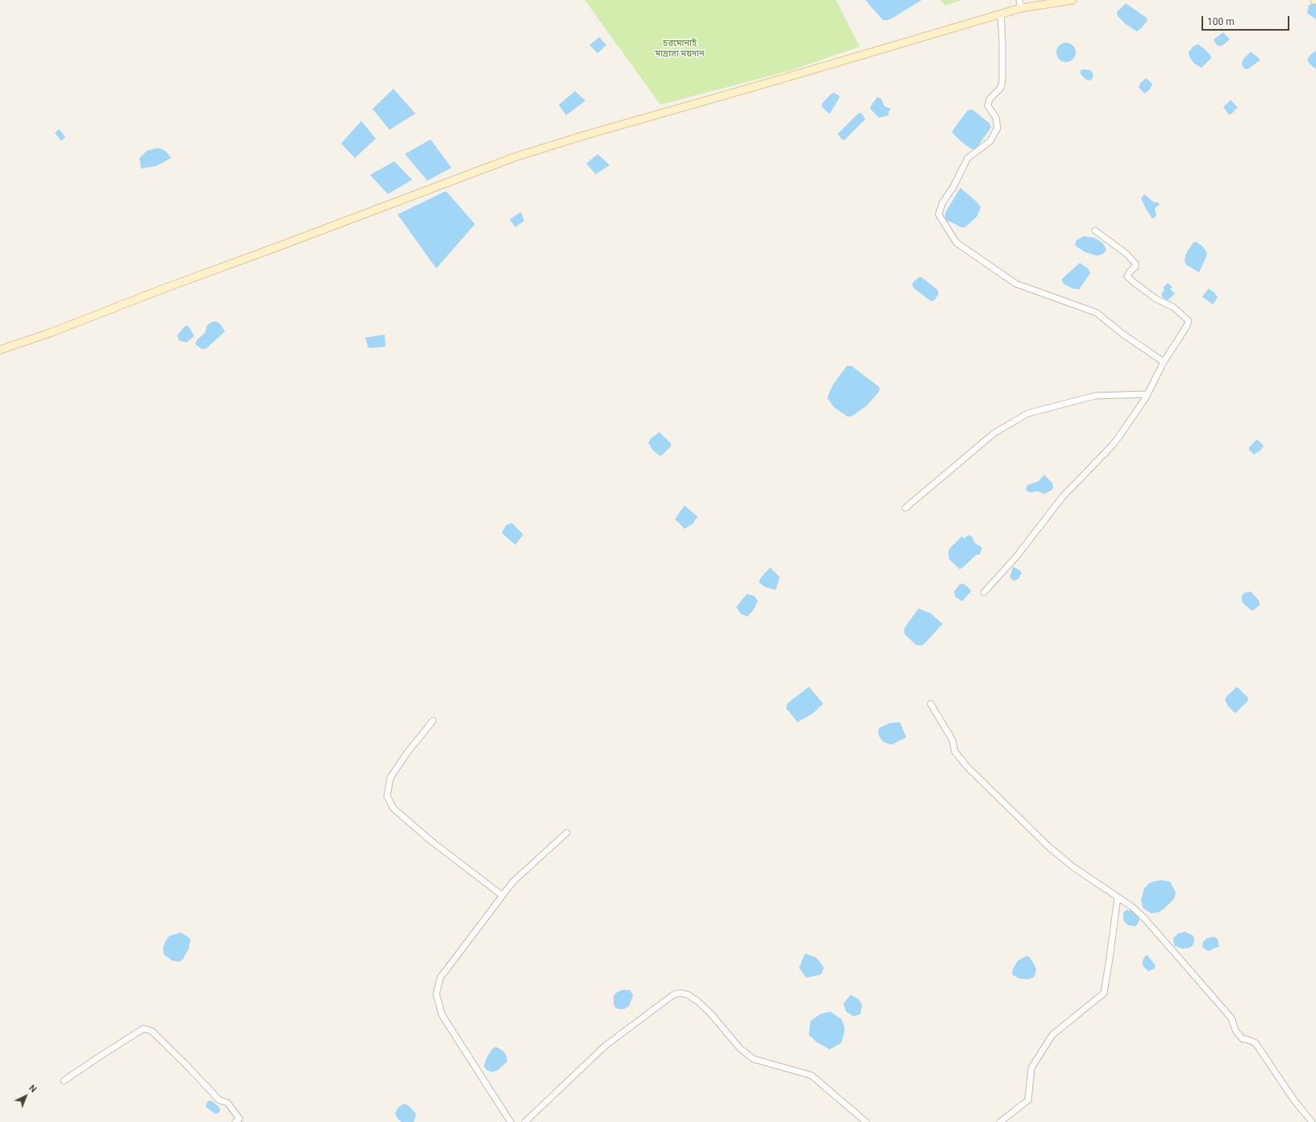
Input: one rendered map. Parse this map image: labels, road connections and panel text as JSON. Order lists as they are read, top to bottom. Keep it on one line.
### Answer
{"parks":["চরমোনাই মাদ্রাসা ময়দান"],"scale_bar":"100 m","north":"top right"}
